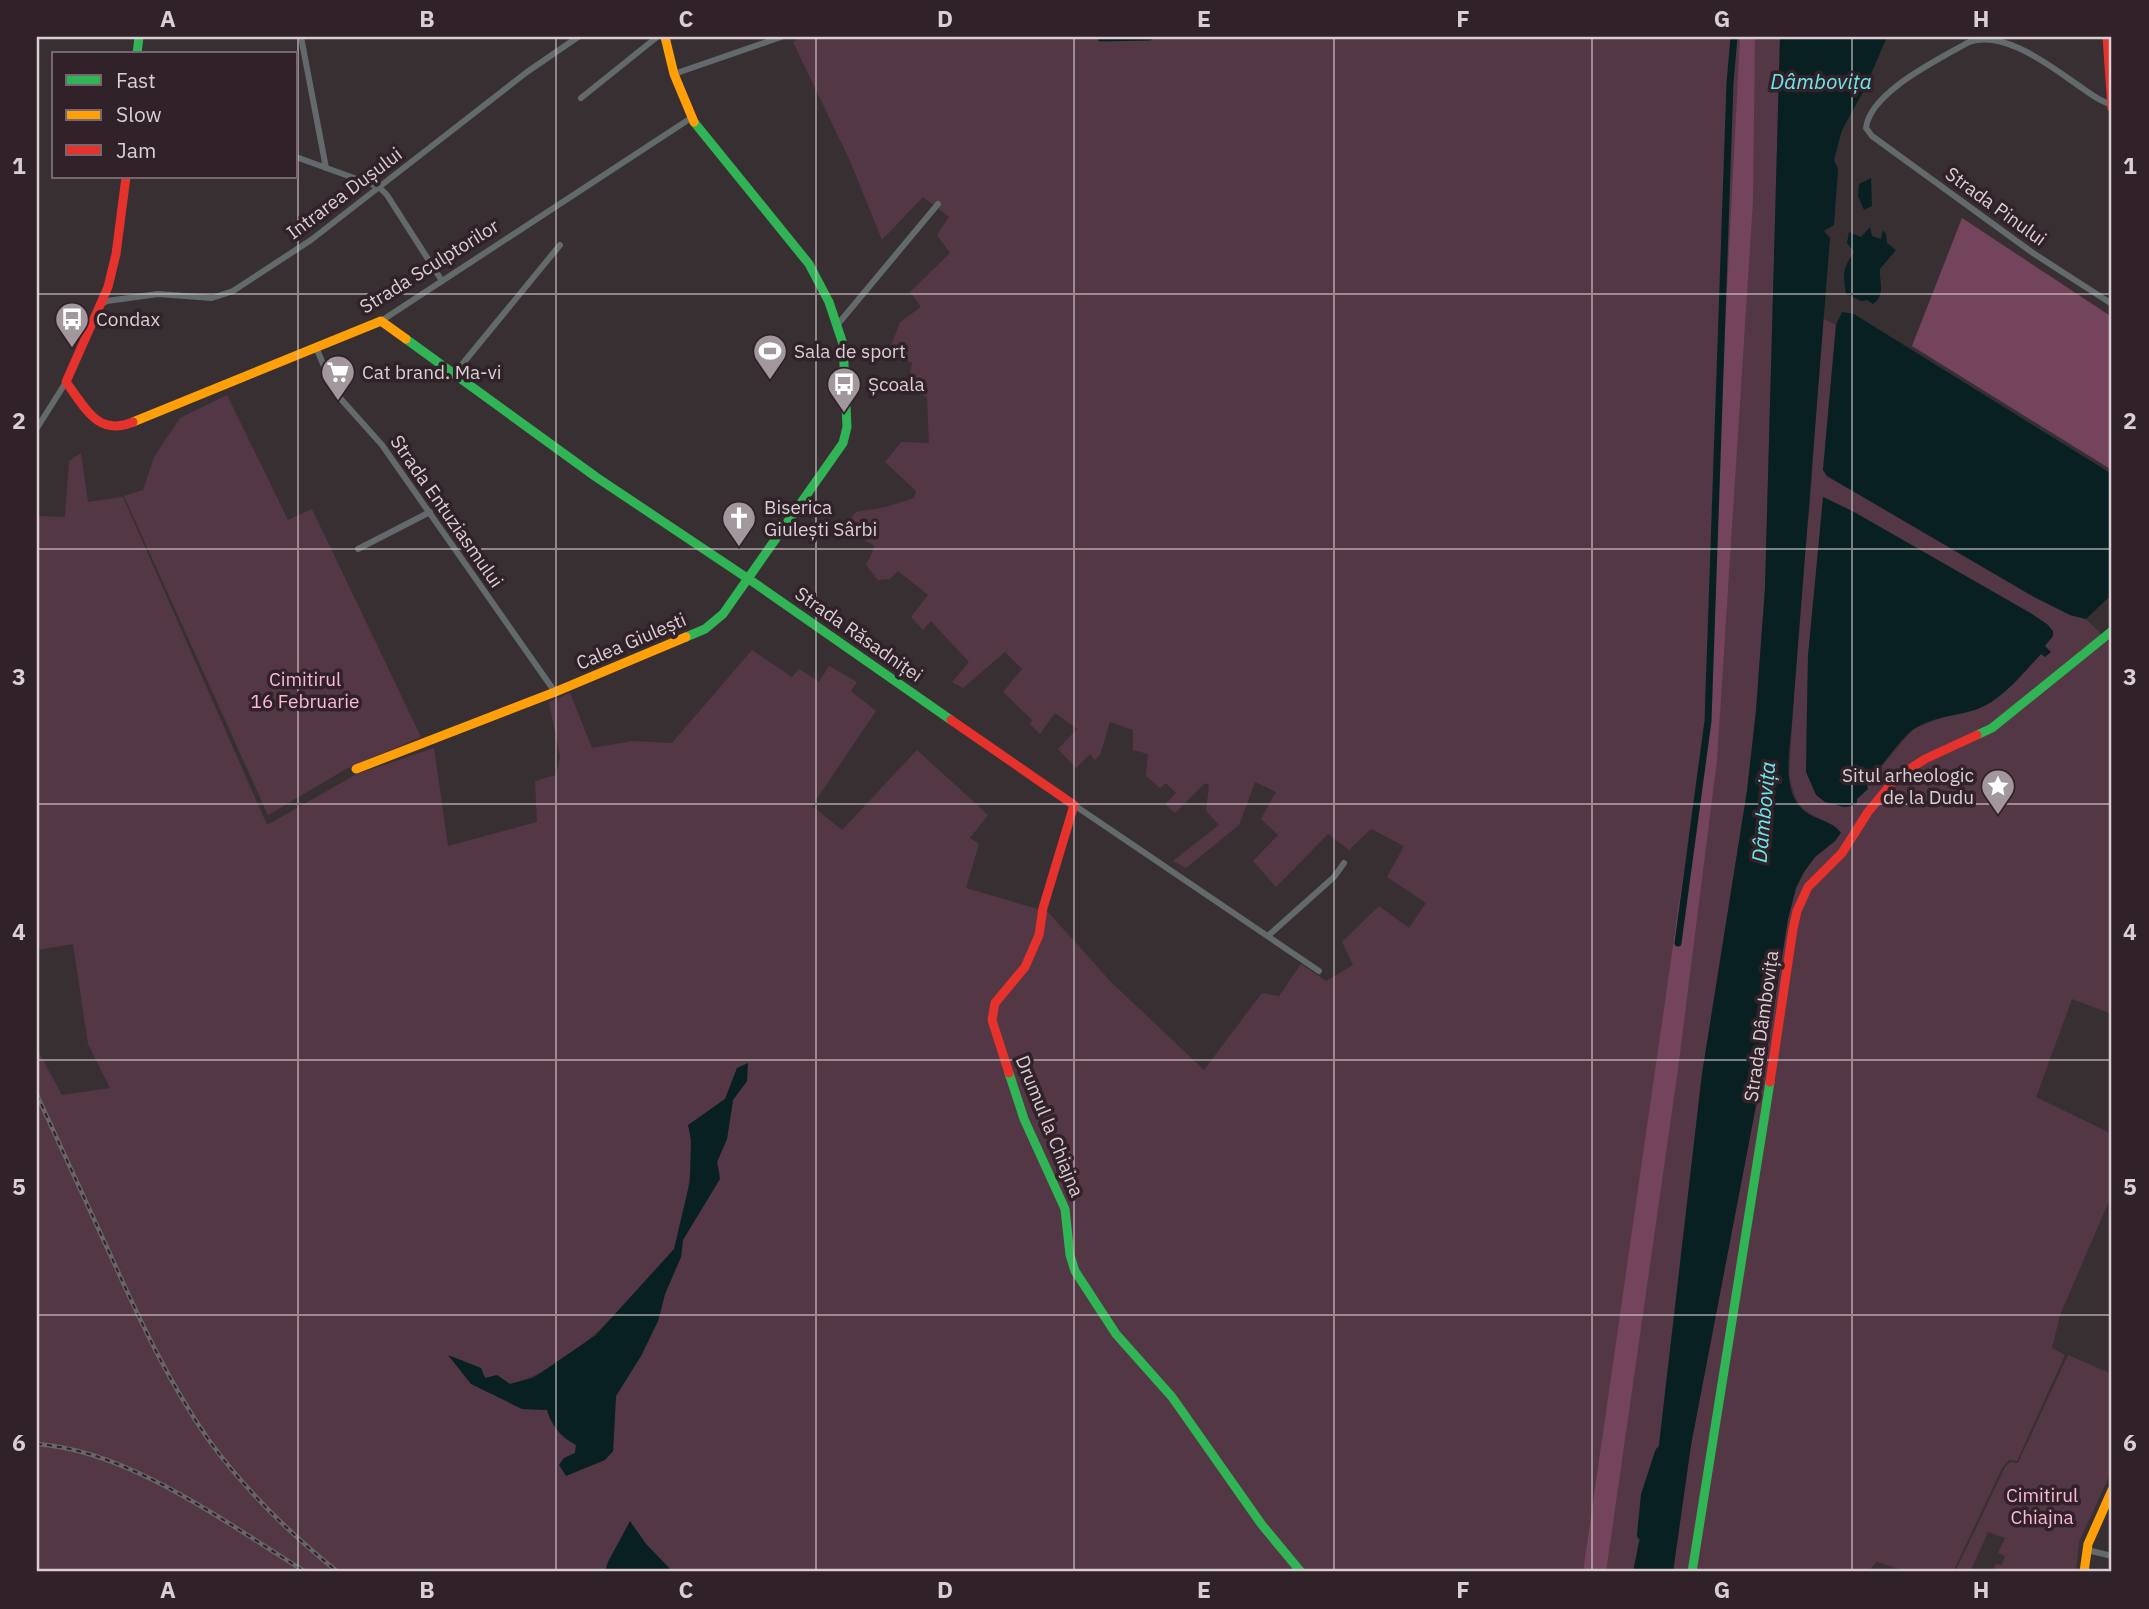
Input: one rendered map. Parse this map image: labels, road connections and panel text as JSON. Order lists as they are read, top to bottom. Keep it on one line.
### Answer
{"streets":{"main road":["Strada Sculptorilor","Strada Răsadniței","Calea Giulești","Strada Dâmbovița","Drumul la Chiajna"],"street":["Intrarea Dușului","Strada Pinului","Strada Entuziasmului"]},"crossings":[["Strada Sculptorilor","Strada Entuziasmului"],["Strada Sculptorilor","Strada Răsadniței"],["Strada Sculptorilor","Calea Giulești"],["Strada Entuziasmului","Calea Giulești"],["Strada Răsadniței","Calea Giulești"],["Strada Răsadniței","Drumul la Chiajna"]],"water":["Dâmbovița"],"parks":["Cimitirul 16 Februarie","Cimitirul Chiajna"],"places":{"bus stop":["Condax","Școala"],"sports":["Sala de sport"],"supermarket":["Cat brand. Ma-vi"],"church":["Biserica Giulești Sârbi"],"place":["Situl arheologic de la Dudu"]},"legend":["Fast","Slow","Jam"],"grid":{"columns":["A","B","C","D","E","F","G","H"],"rows":["1","2","3","4","5","6"]}}
